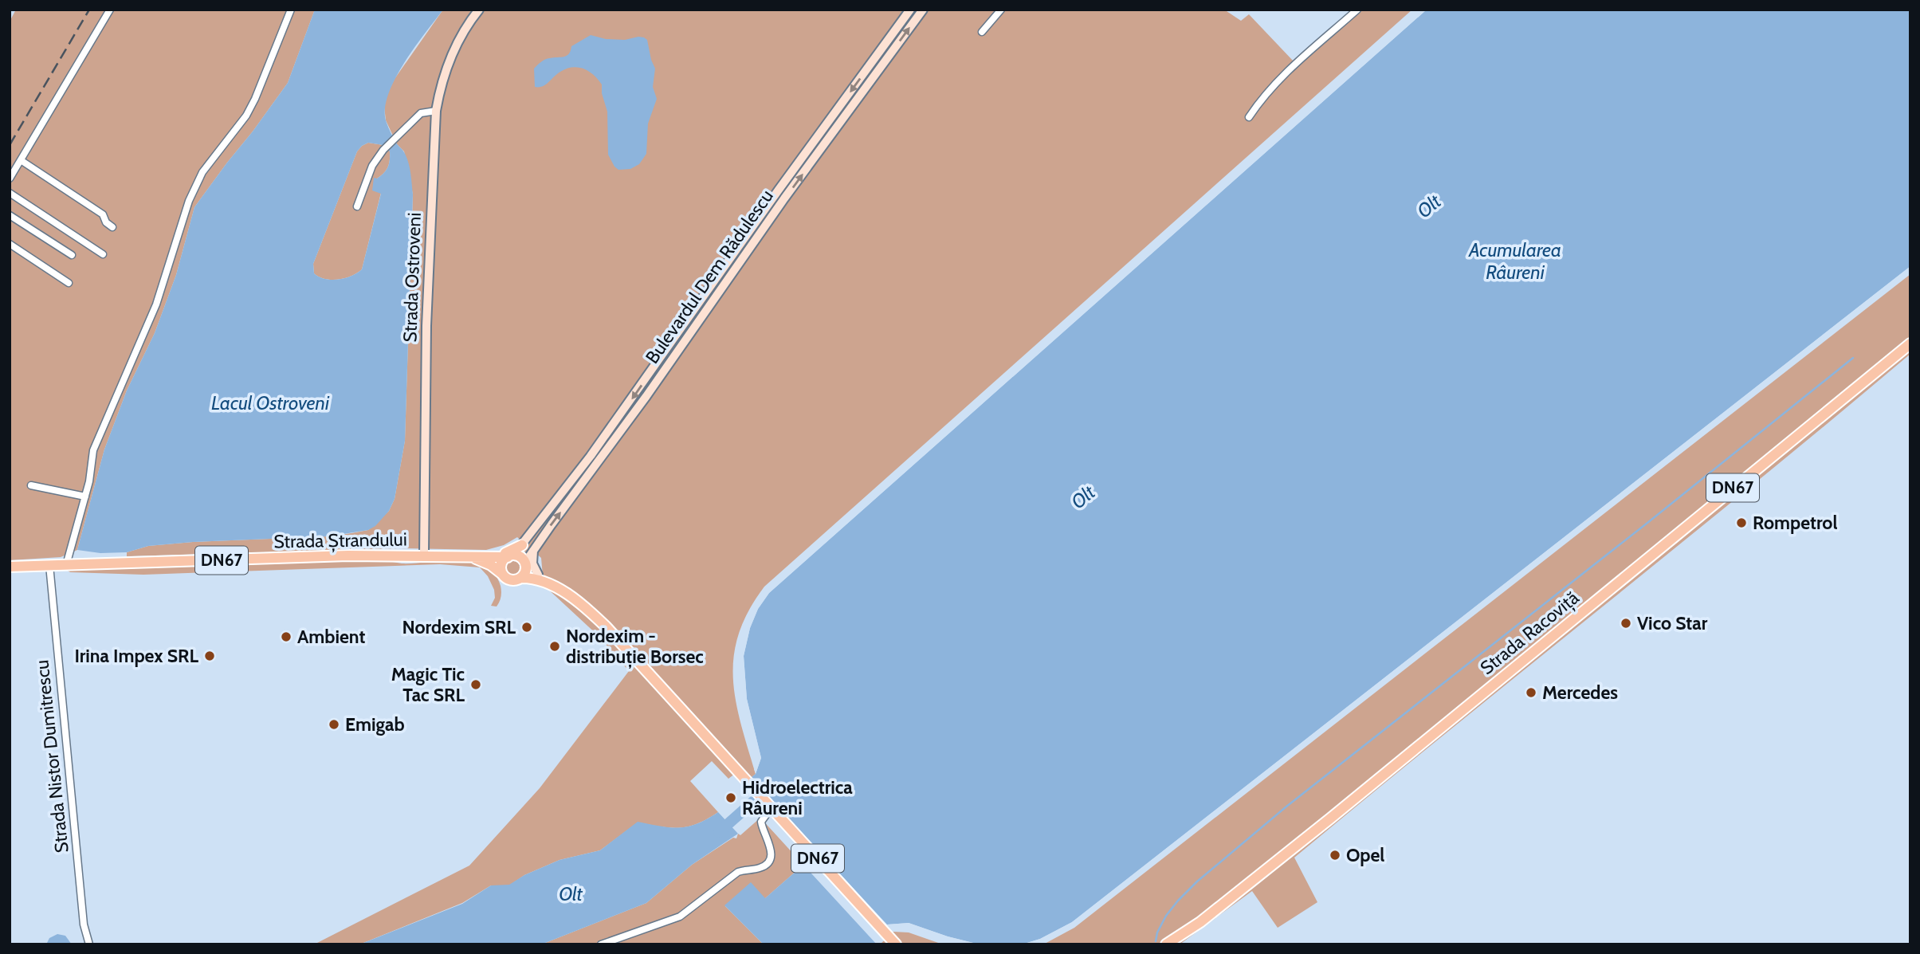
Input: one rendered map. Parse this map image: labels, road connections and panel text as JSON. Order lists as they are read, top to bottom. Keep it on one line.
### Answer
{"streets":{"main road":["Bulevardul Dem Rădulescu","Strada Ostroveni","DN67","Strada Ștrandului","Strada Racoviță"],"street":["Strada Nistor Dumitrescu"]},"crossings":[["Bulevardul Dem Rădulescu","Strada Ștrandului"],["Strada Ostroveni","Strada Ștrandului"],["Strada Ștrandului","Strada Nistor Dumitrescu"]],"water":["Olt","Acumularea Râureni","Lacul Ostroveni"],"places":["Rompetrol","Vico Star","Nordexim SRL","Ambient","Nordexim - distribuție Borsec","Irina Impex SRL","Magic Tic Tac SRL","Mercedes","Emigab","Hidroelectrica Râureni","Opel"]}
